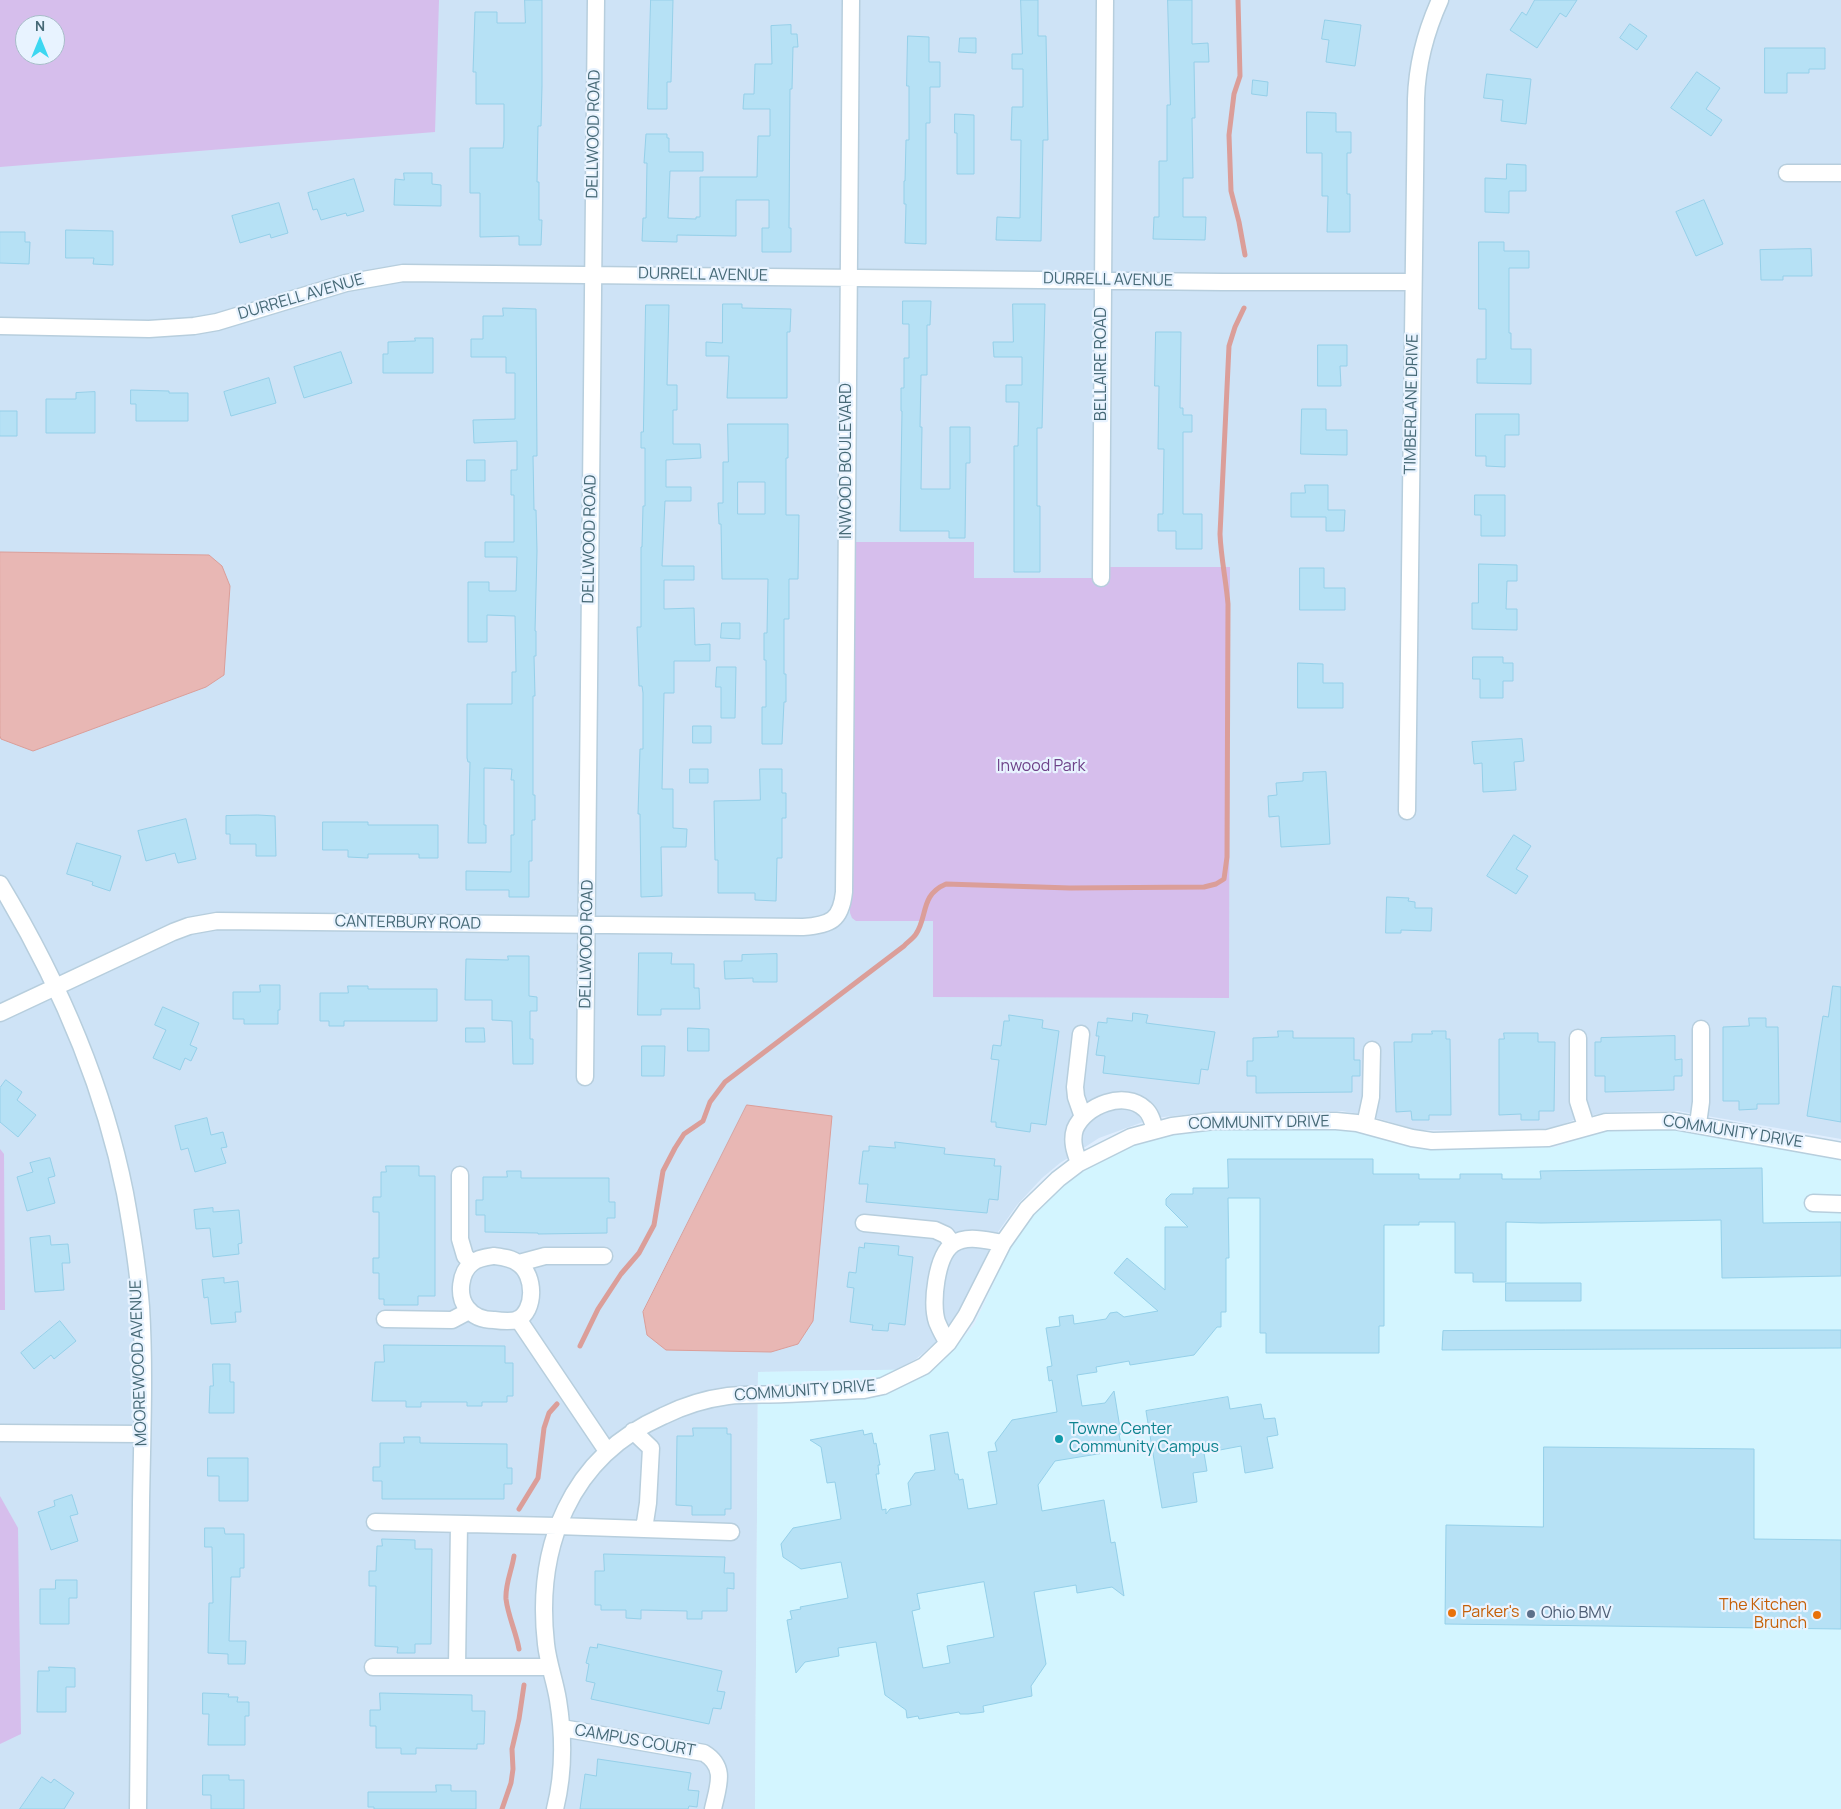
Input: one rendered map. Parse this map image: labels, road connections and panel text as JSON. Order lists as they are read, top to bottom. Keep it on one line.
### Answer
{"streets":{"street":["DELLWOOD ROAD","DURRELL AVENUE","BELLAIRE ROAD","TIMBERLANE DRIVE","INWOOD BOULEVARD","CANTERBURY ROAD","COMMUNITY DRIVE","MOOREWOOD AVENUE","CAMPUS COURT"]},"crossings":[["DELLWOOD ROAD","DURRELL AVENUE"],["DELLWOOD ROAD","CANTERBURY ROAD"],["DURRELL AVENUE","BELLAIRE ROAD"],["DURRELL AVENUE","TIMBERLANE DRIVE"],["DURRELL AVENUE","INWOOD BOULEVARD"],["INWOOD BOULEVARD","CANTERBURY ROAD"],["CANTERBURY ROAD","MOOREWOOD AVENUE"],["COMMUNITY DRIVE","CAMPUS COURT"]],"parks":["Inwood Park"],"places":["Towne Center Community Campus","Parker's","Ohio BMV","The Kitchen Brunch"],"north":"top"}
